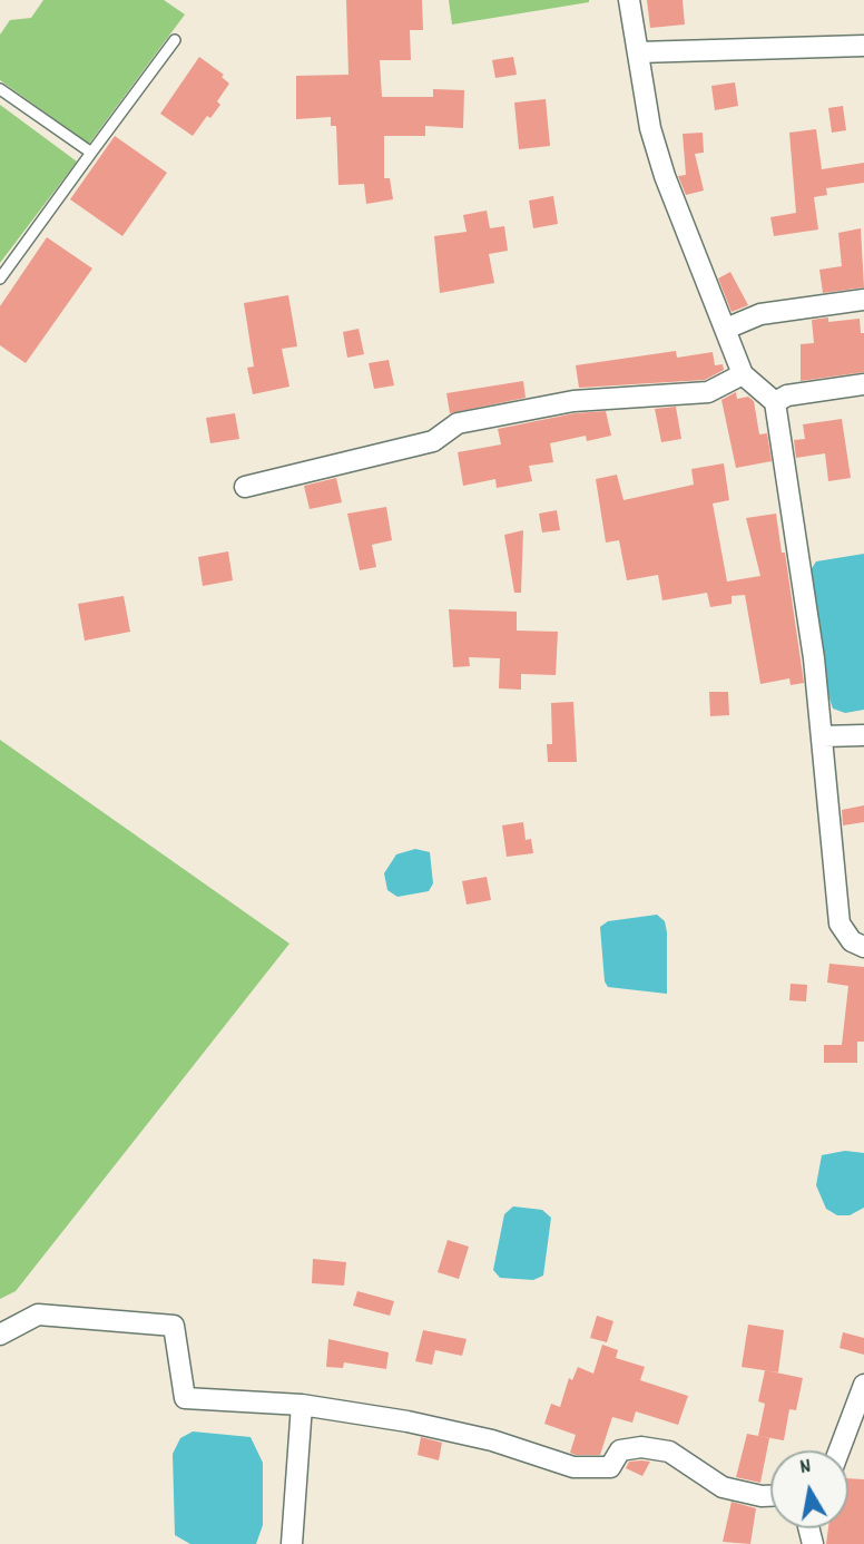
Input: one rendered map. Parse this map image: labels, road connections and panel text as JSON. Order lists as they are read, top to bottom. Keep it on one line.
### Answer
{"north":"top"}
